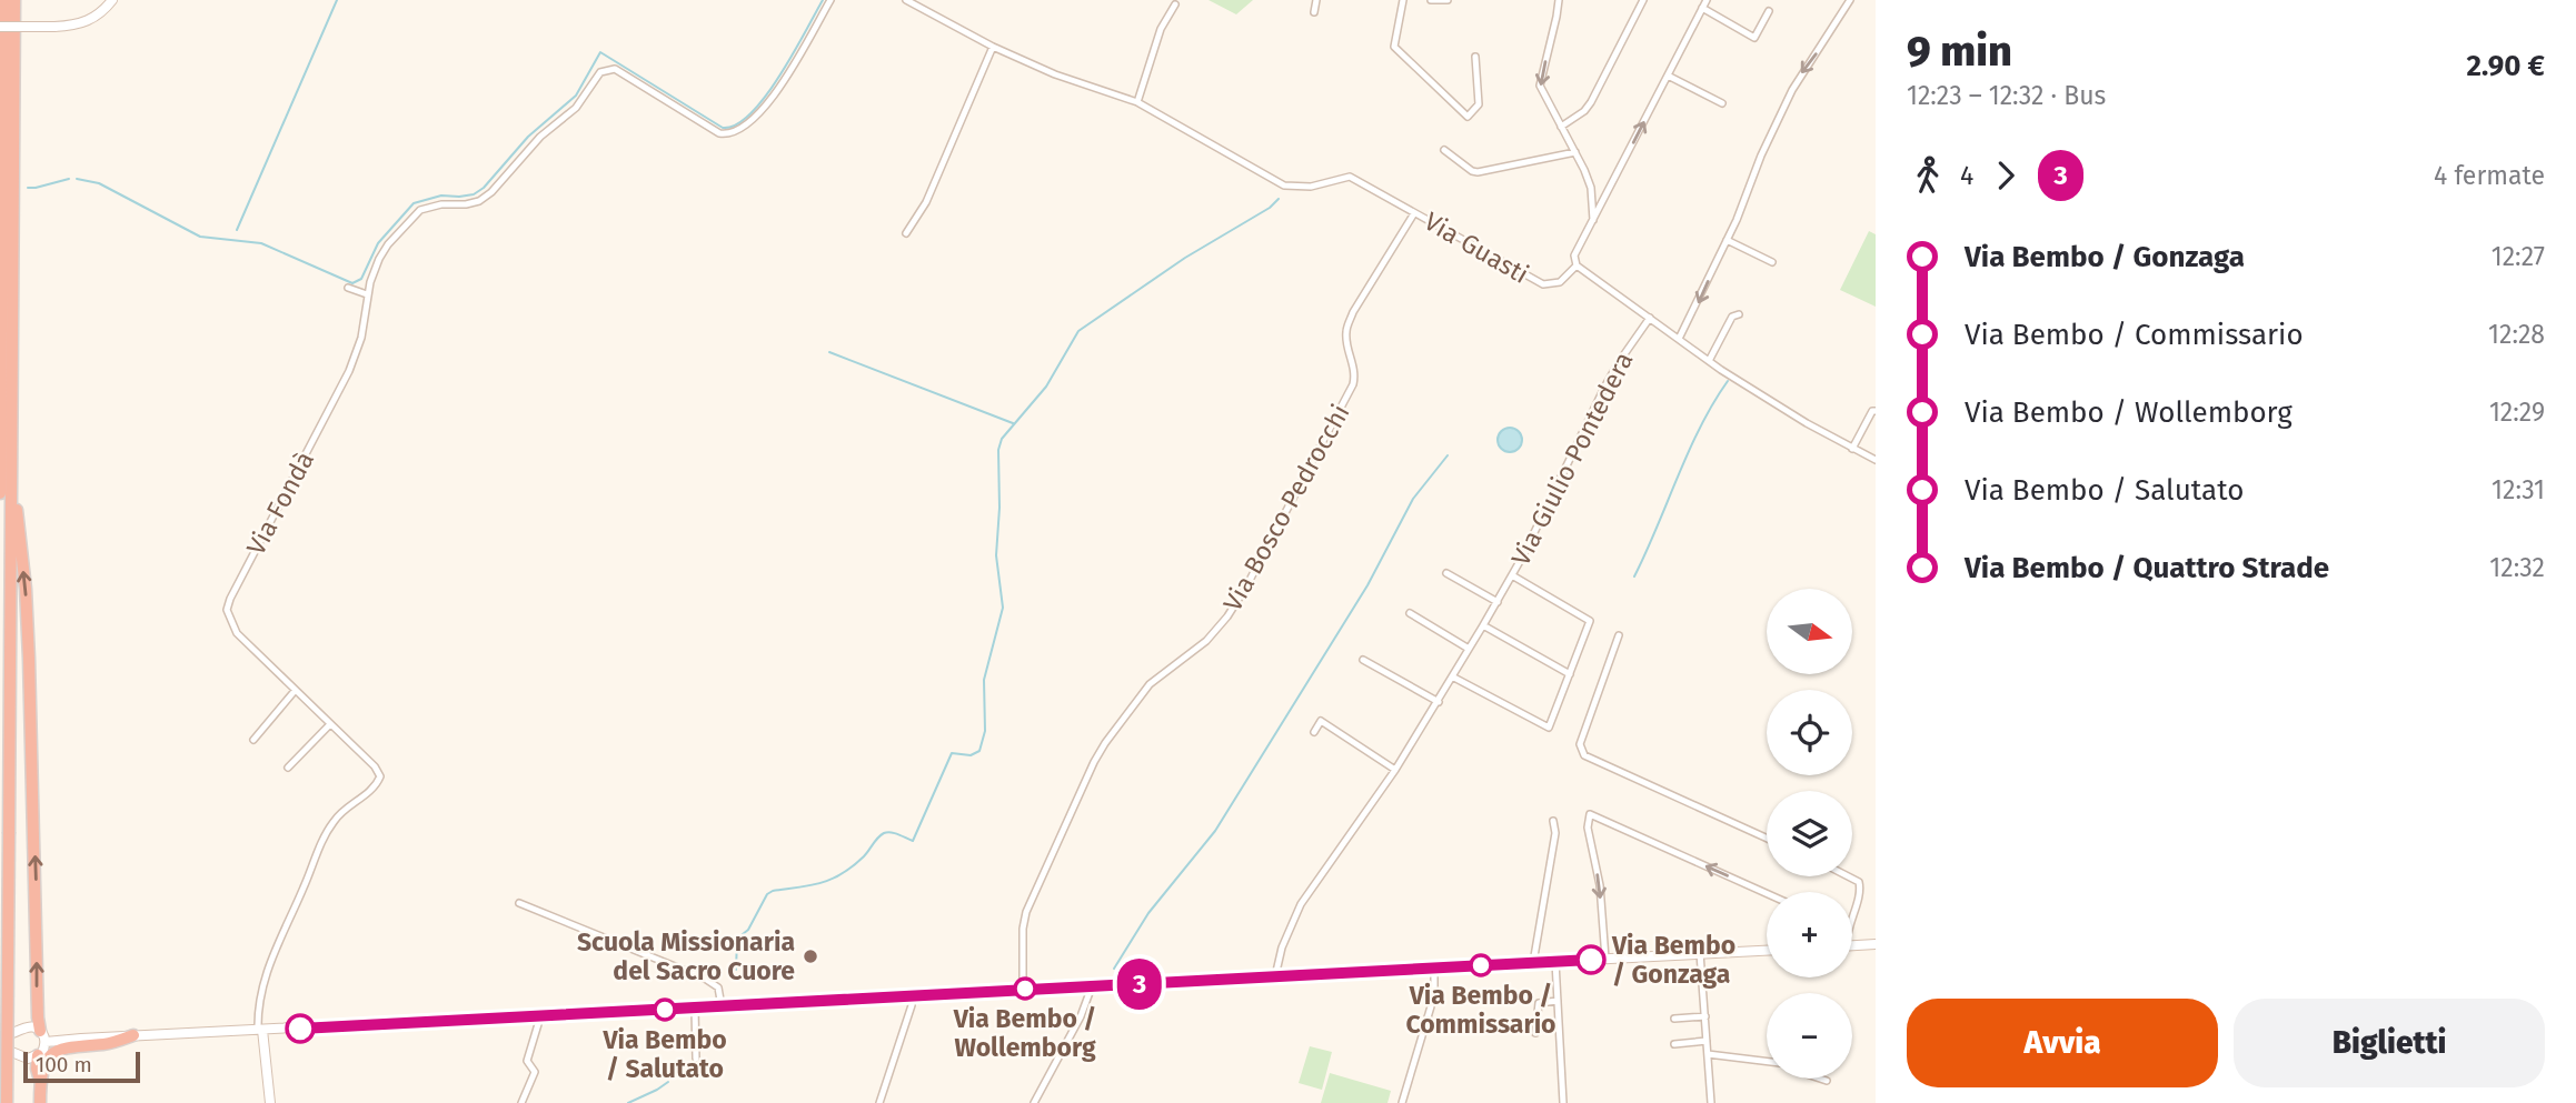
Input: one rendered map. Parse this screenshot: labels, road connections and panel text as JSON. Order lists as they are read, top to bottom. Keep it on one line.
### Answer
{"streets":{"street":["Via Guasti","Via Giulio Pontedera","Via Fondà","Via Bosco Pedrocchi"]},"crossings":[["Via Guasti","Via Bosco Pedrocchi"]],"places":["Scuola Missionaria del Sacro Cuore","Via Bembo / Gonzaga","Via Bembo / Commissario","Via Bembo / Wollemborg","Via Bembo / Salutato"],"lines":["bus line 3"],"scale_bar":"100 m","north":"right","page":{"on_map":"3","heading":["9 min","12:23 – 12:32 · Bus","2.90 €"],"legs":["4","3","4 fermate"],"list":[{"name":"Via Bembo / Gonzaga","value":"12:27"},{"name":"Via Bembo / Commissario","value":"12:28"},{"name":"Via Bembo / Wollemborg","value":"12:29"},{"name":"Via Bembo / Salutato","value":"12:31"},{"name":"Via Bembo / Quattro Strade","value":"12:32"}],"map_buttons":["+","−"],"buttons":["Avvia","Biglietti"],"scale":"100 m"}}
